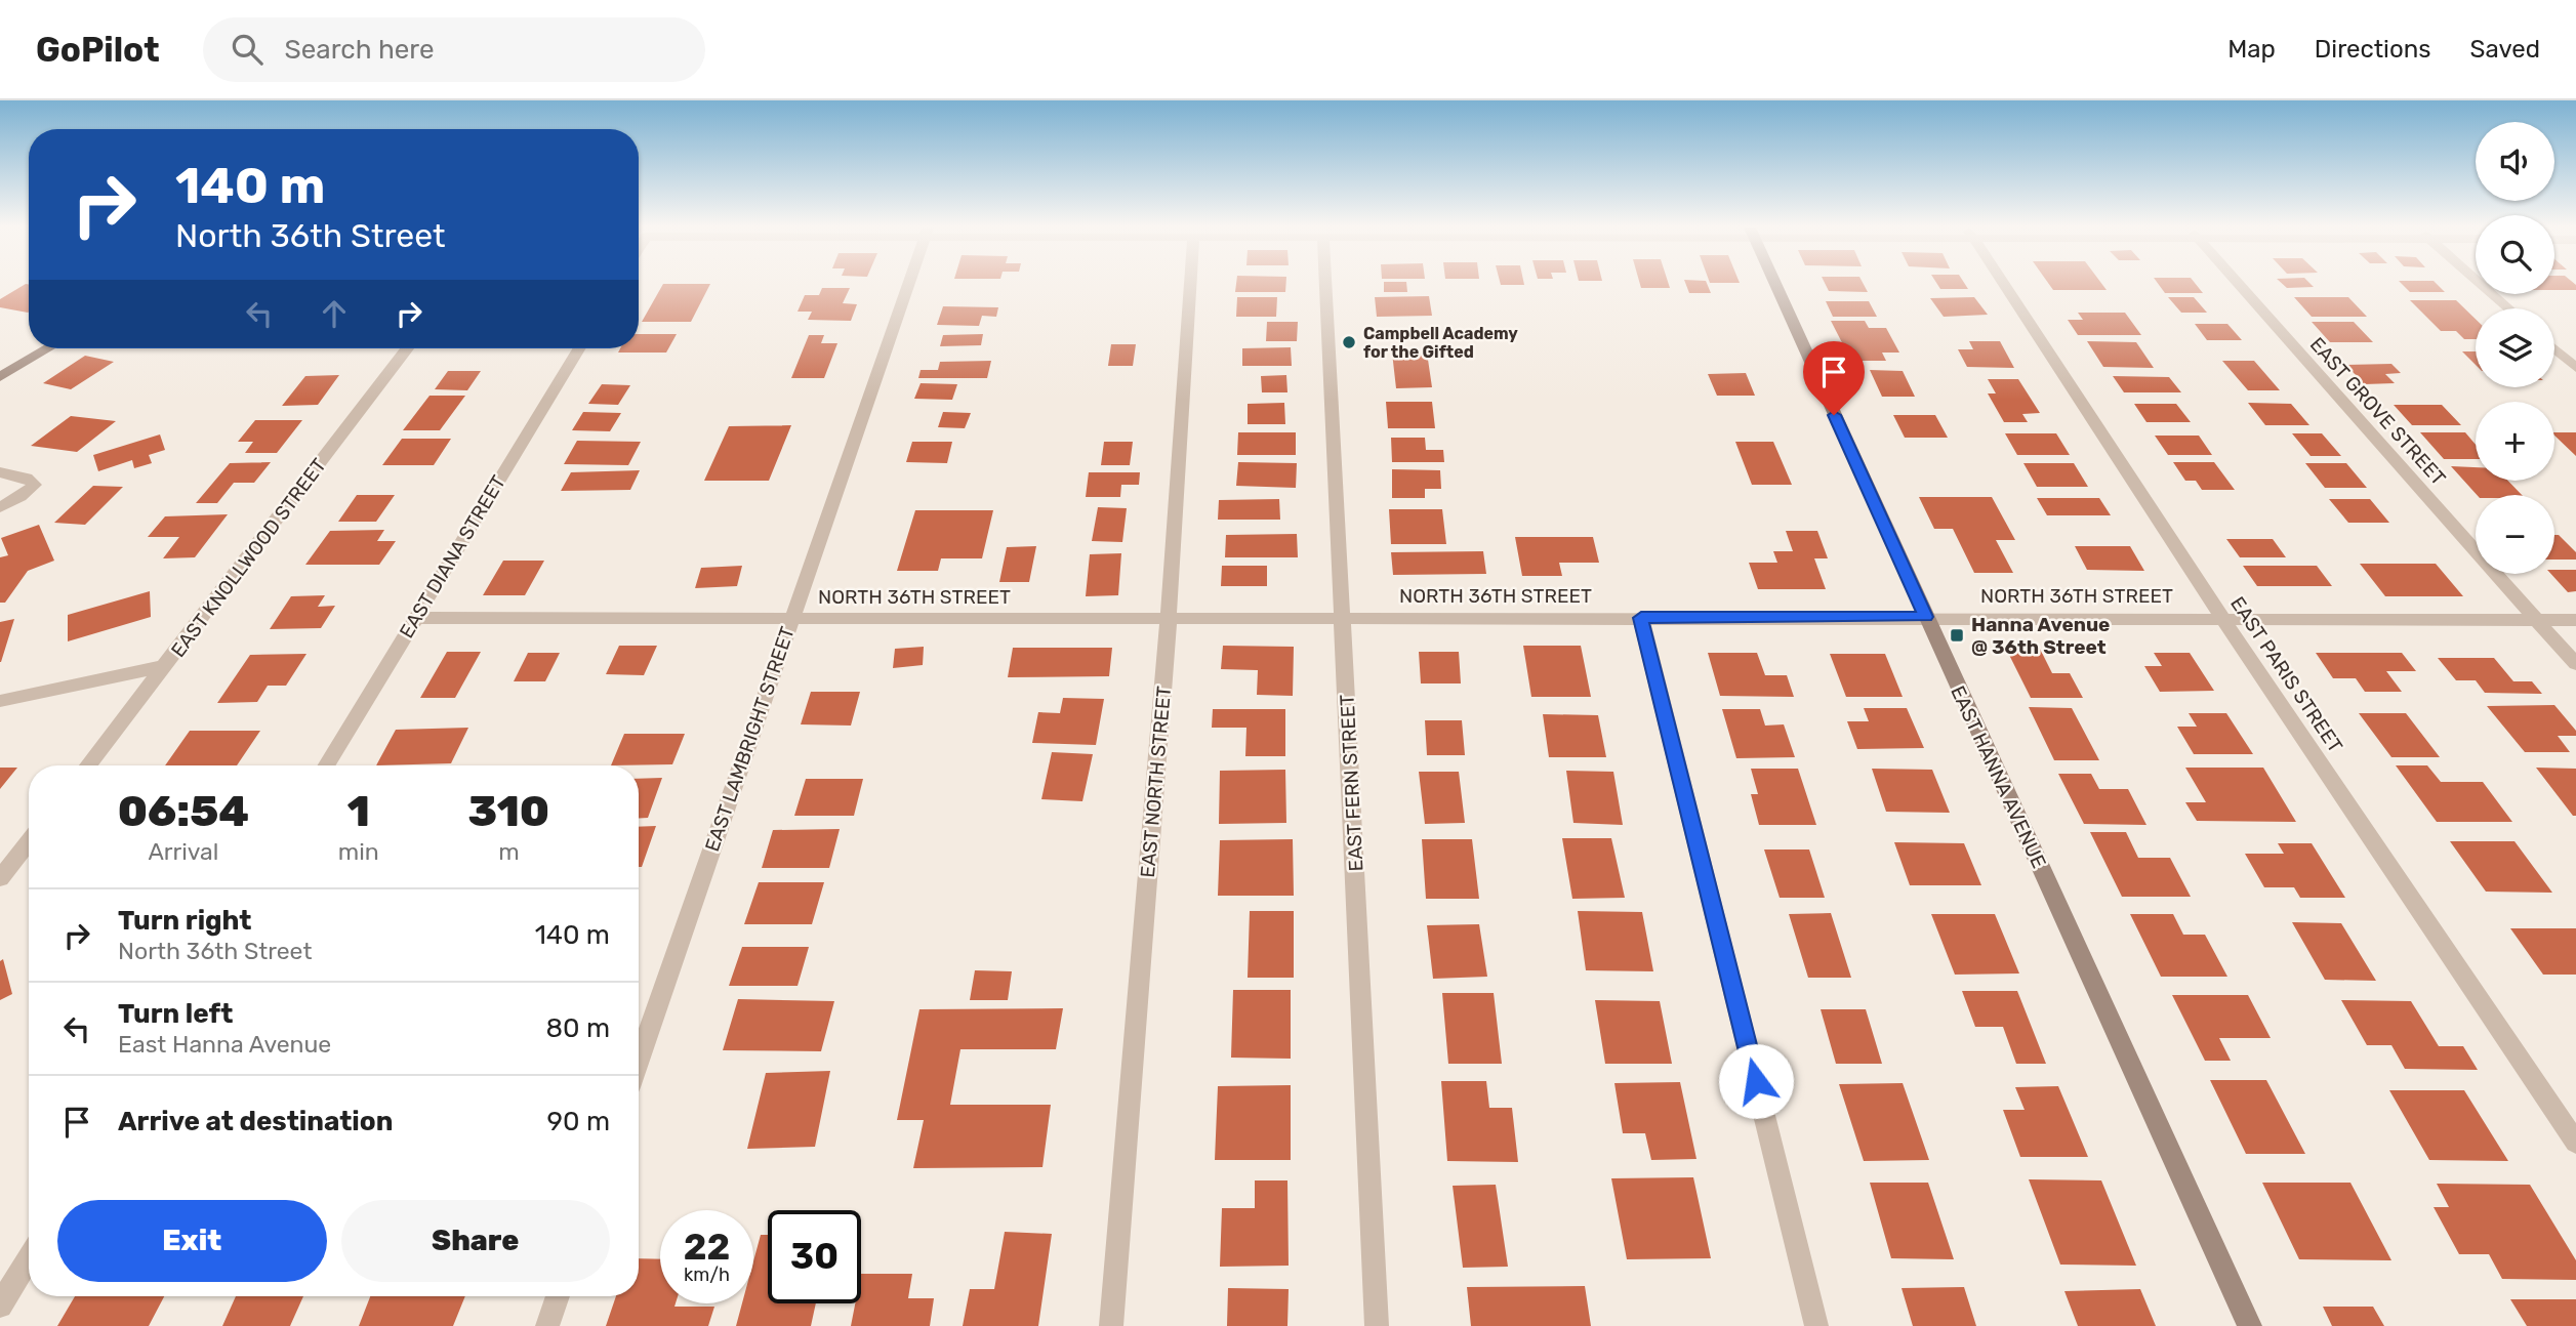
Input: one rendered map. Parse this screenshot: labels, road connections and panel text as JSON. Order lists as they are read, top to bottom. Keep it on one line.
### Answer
{"streets":{"street":["EAST GROVE STREET","EAST DIANA STREET","EAST KNOLLWOOD STREET","NORTH 36TH STREET","EAST PARIS STREET","EAST LAMBRIGHT STREET","EAST HANNA AVENUE","EAST NORTH STREET","EAST FERN STREET"]},"crossings":[["EAST GROVE STREET","NORTH 36TH STREET"],["EAST DIANA STREET","NORTH 36TH STREET"],["NORTH 36TH STREET","EAST PARIS STREET"],["NORTH 36TH STREET","EAST LAMBRIGHT STREET"],["NORTH 36TH STREET","EAST HANNA AVENUE"],["NORTH 36TH STREET","EAST NORTH STREET"],["NORTH 36TH STREET","EAST FERN STREET"]],"places":{"other":["Campbell Academy for the Gifted"],"transit":["Hanna Avenue @ 36th Street"]},"page":{"header":"GoPilot","search":"Search here","nav":["Map","Directions","Saved"],"map_buttons":["+","−"],"turn":["140 m","North 36th Street"],"eta":["06:54","Arrival","1","min","310","m"],"list":[{"name":"Turn right","note":"North 36th Street","value":"140 m"},{"name":"Turn left","note":"East Hanna Avenue","value":"80 m"},{"name":"Arrive at destination","value":"90 m"}],"buttons":["Exit","Share"],"speed":"22 km/h","limit":"30"}}
